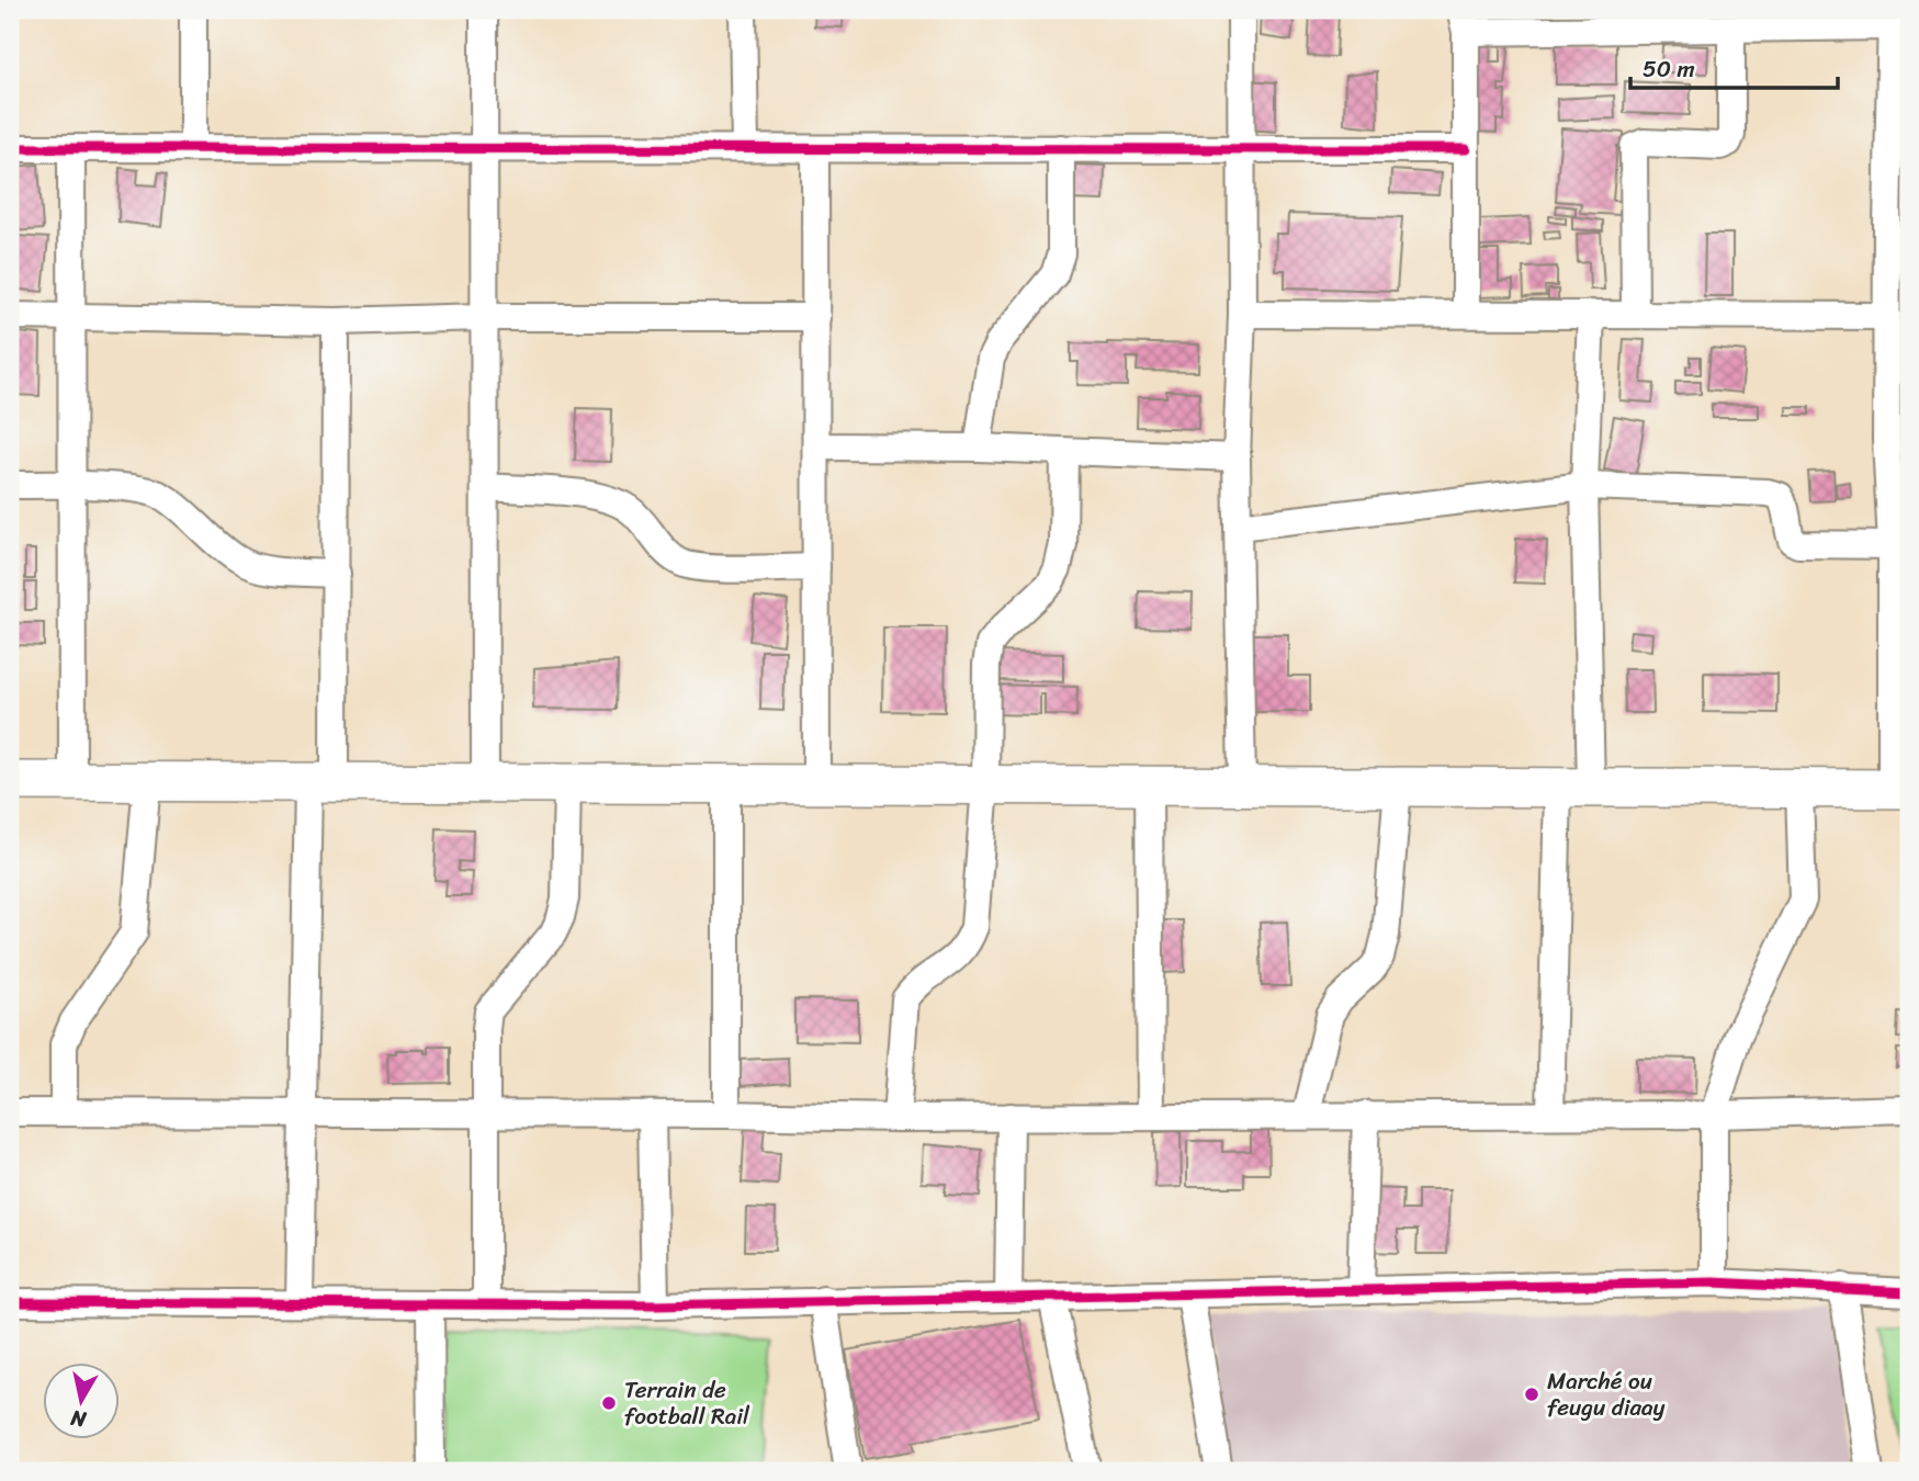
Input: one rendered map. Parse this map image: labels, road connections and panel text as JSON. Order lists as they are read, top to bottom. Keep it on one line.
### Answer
{"places":["Marché ou feugu diaay","Terrain de football Rail"],"scale_bar":"50 m","north":"bottom"}
